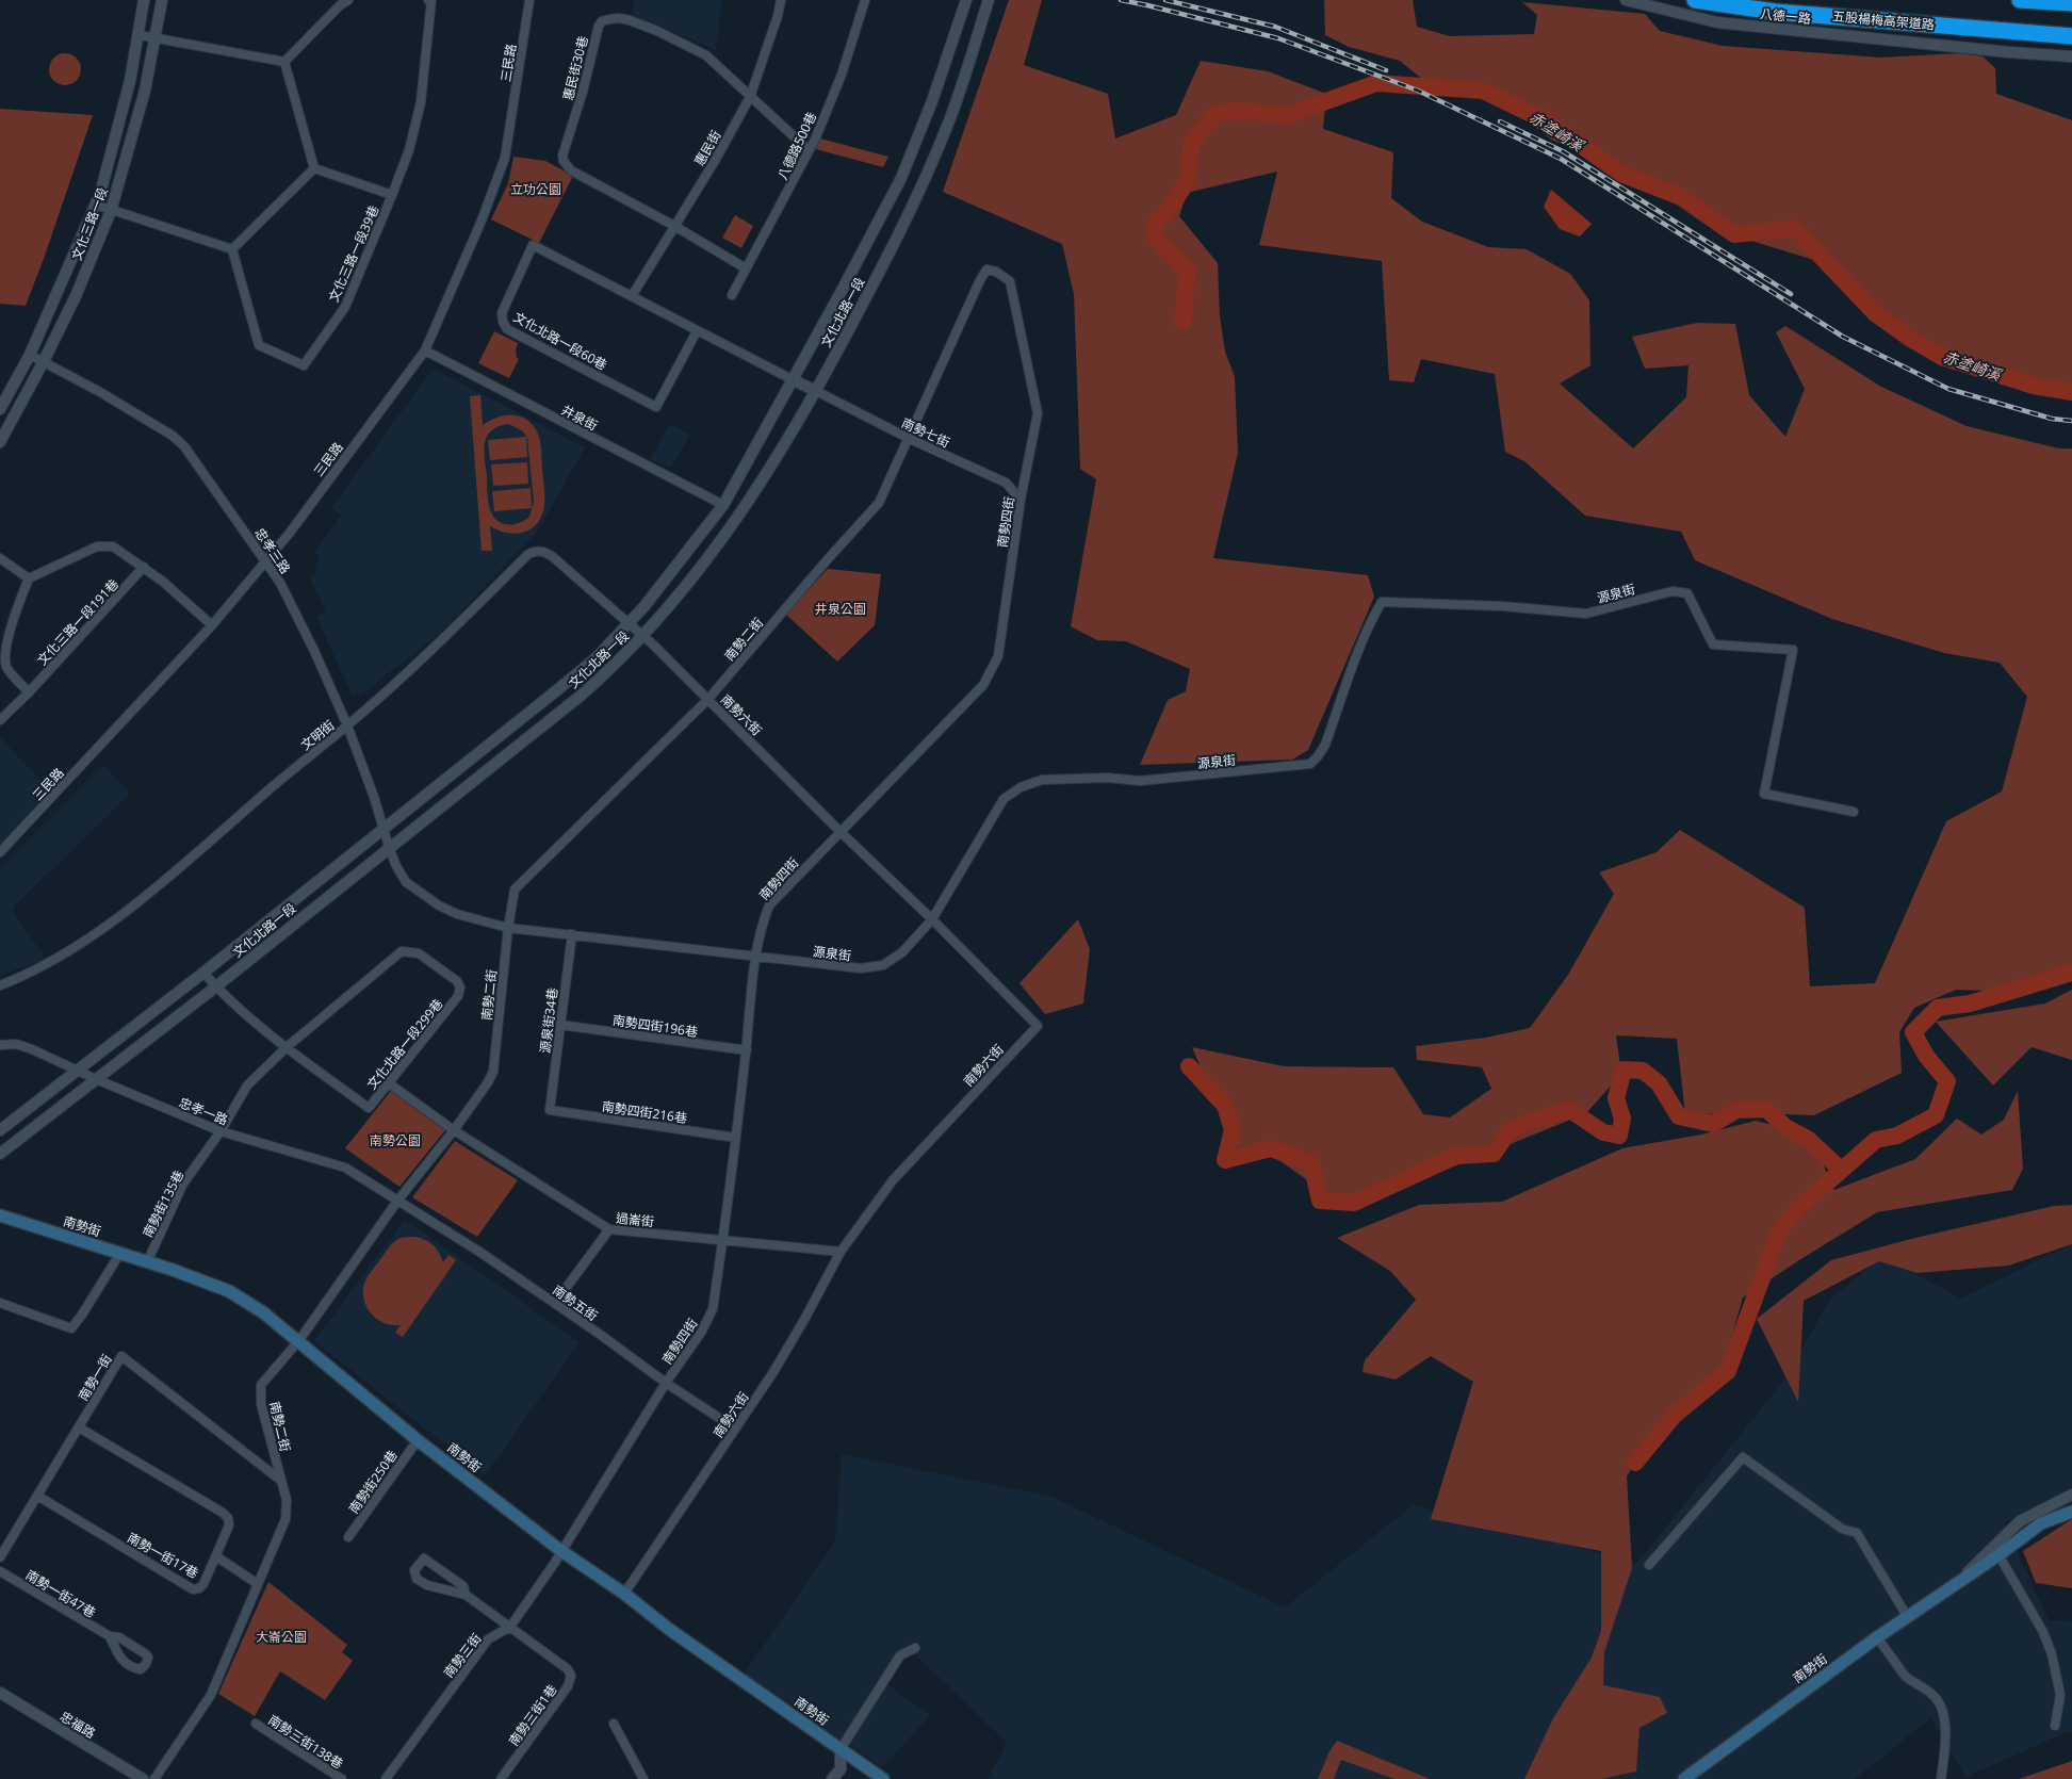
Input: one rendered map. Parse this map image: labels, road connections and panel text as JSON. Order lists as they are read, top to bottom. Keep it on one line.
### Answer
{"streets":{"highway":["五股楊梅高架道路"],"main road":["南勢街"],"street":["八德一路","三民路","惠民街30巷","八德路500巷","惠民街","文化三路一段","文化三路一段39巷","文化北路一段","文化北路一段60巷","井泉街","南勢七街","南勢四街","忠孝三路","源泉街","文化三路一段191巷","南勢二街","南勢六街","文明街","源泉街34巷","南勢四街196巷","文化北路一段299巷","忠孝一路","南勢四街216巷","南勢街135巷","過崙街","南勢五街","南勢一街","南勢街250巷","南勢一街17巷","南勢一街47巷","南勢三街","南勢三街1巷","忠福路","南勢三街138巷"]},"crossings":[["三民路","井泉街"],["三民路","忠孝三路"],["惠民街30巷","八德路500巷"],["惠民街30巷","惠民街"],["惠民街","文化北路一段60巷"],["文化三路一段","忠孝三路"],["文化北路一段","文化北路一段60巷"],["文化北路一段","井泉街"],["文化北路一段","南勢七街"],["文化北路一段","忠孝三路"],["文化北路一段","源泉街"],["文化北路一段","南勢六街"],["文化北路一段","文明街"],["文化北路一段","文化北路一段299巷"],["文化北路一段","忠孝一路"],["南勢七街","南勢四街"],["南勢七街","南勢二街"],["南勢四街","源泉街"],["南勢四街","南勢二街"],["南勢四街","南勢六街"],["南勢四街","南勢四街196巷"],["南勢四街","南勢四街216巷"],["南勢四街","過崙街"],["南勢四街","南勢街"],["南勢四街","南勢五街"],["南勢四街","南勢三街"],["忠孝三路","源泉街"],["忠孝三路","文明街"],["源泉街","南勢二街"],["源泉街","南勢六街"],["源泉街","源泉街34巷"],["南勢二街","南勢六街"],["南勢二街","忠孝一路"],["南勢二街","過崙街"],["南勢二街","南勢街"],["南勢二街","南勢五街"],["南勢二街","南勢一街"],["南勢六街","文明街"],["南勢六街","過崙街"],["南勢六街","南勢街"],["南勢六街","南勢五街"],["源泉街34巷","南勢四街196巷"],["源泉街34巷","南勢四街216巷"],["文化北路一段299巷","忠孝一路"],["文化北路一段299巷","南勢街135巷"],["文化北路一段299巷","過崙街"],["忠孝一路","南勢街135巷"],["忠孝一路","南勢五街"],["南勢街135巷","南勢街"],["南勢街","南勢街250巷"],["南勢街","南勢三街"],["南勢一街","南勢一街17巷"],["南勢三街","南勢三街1巷"]],"water":["赤塗崎溪"],"parks":["立功公園","井泉公園","南勢公園","大崙公園"]}
